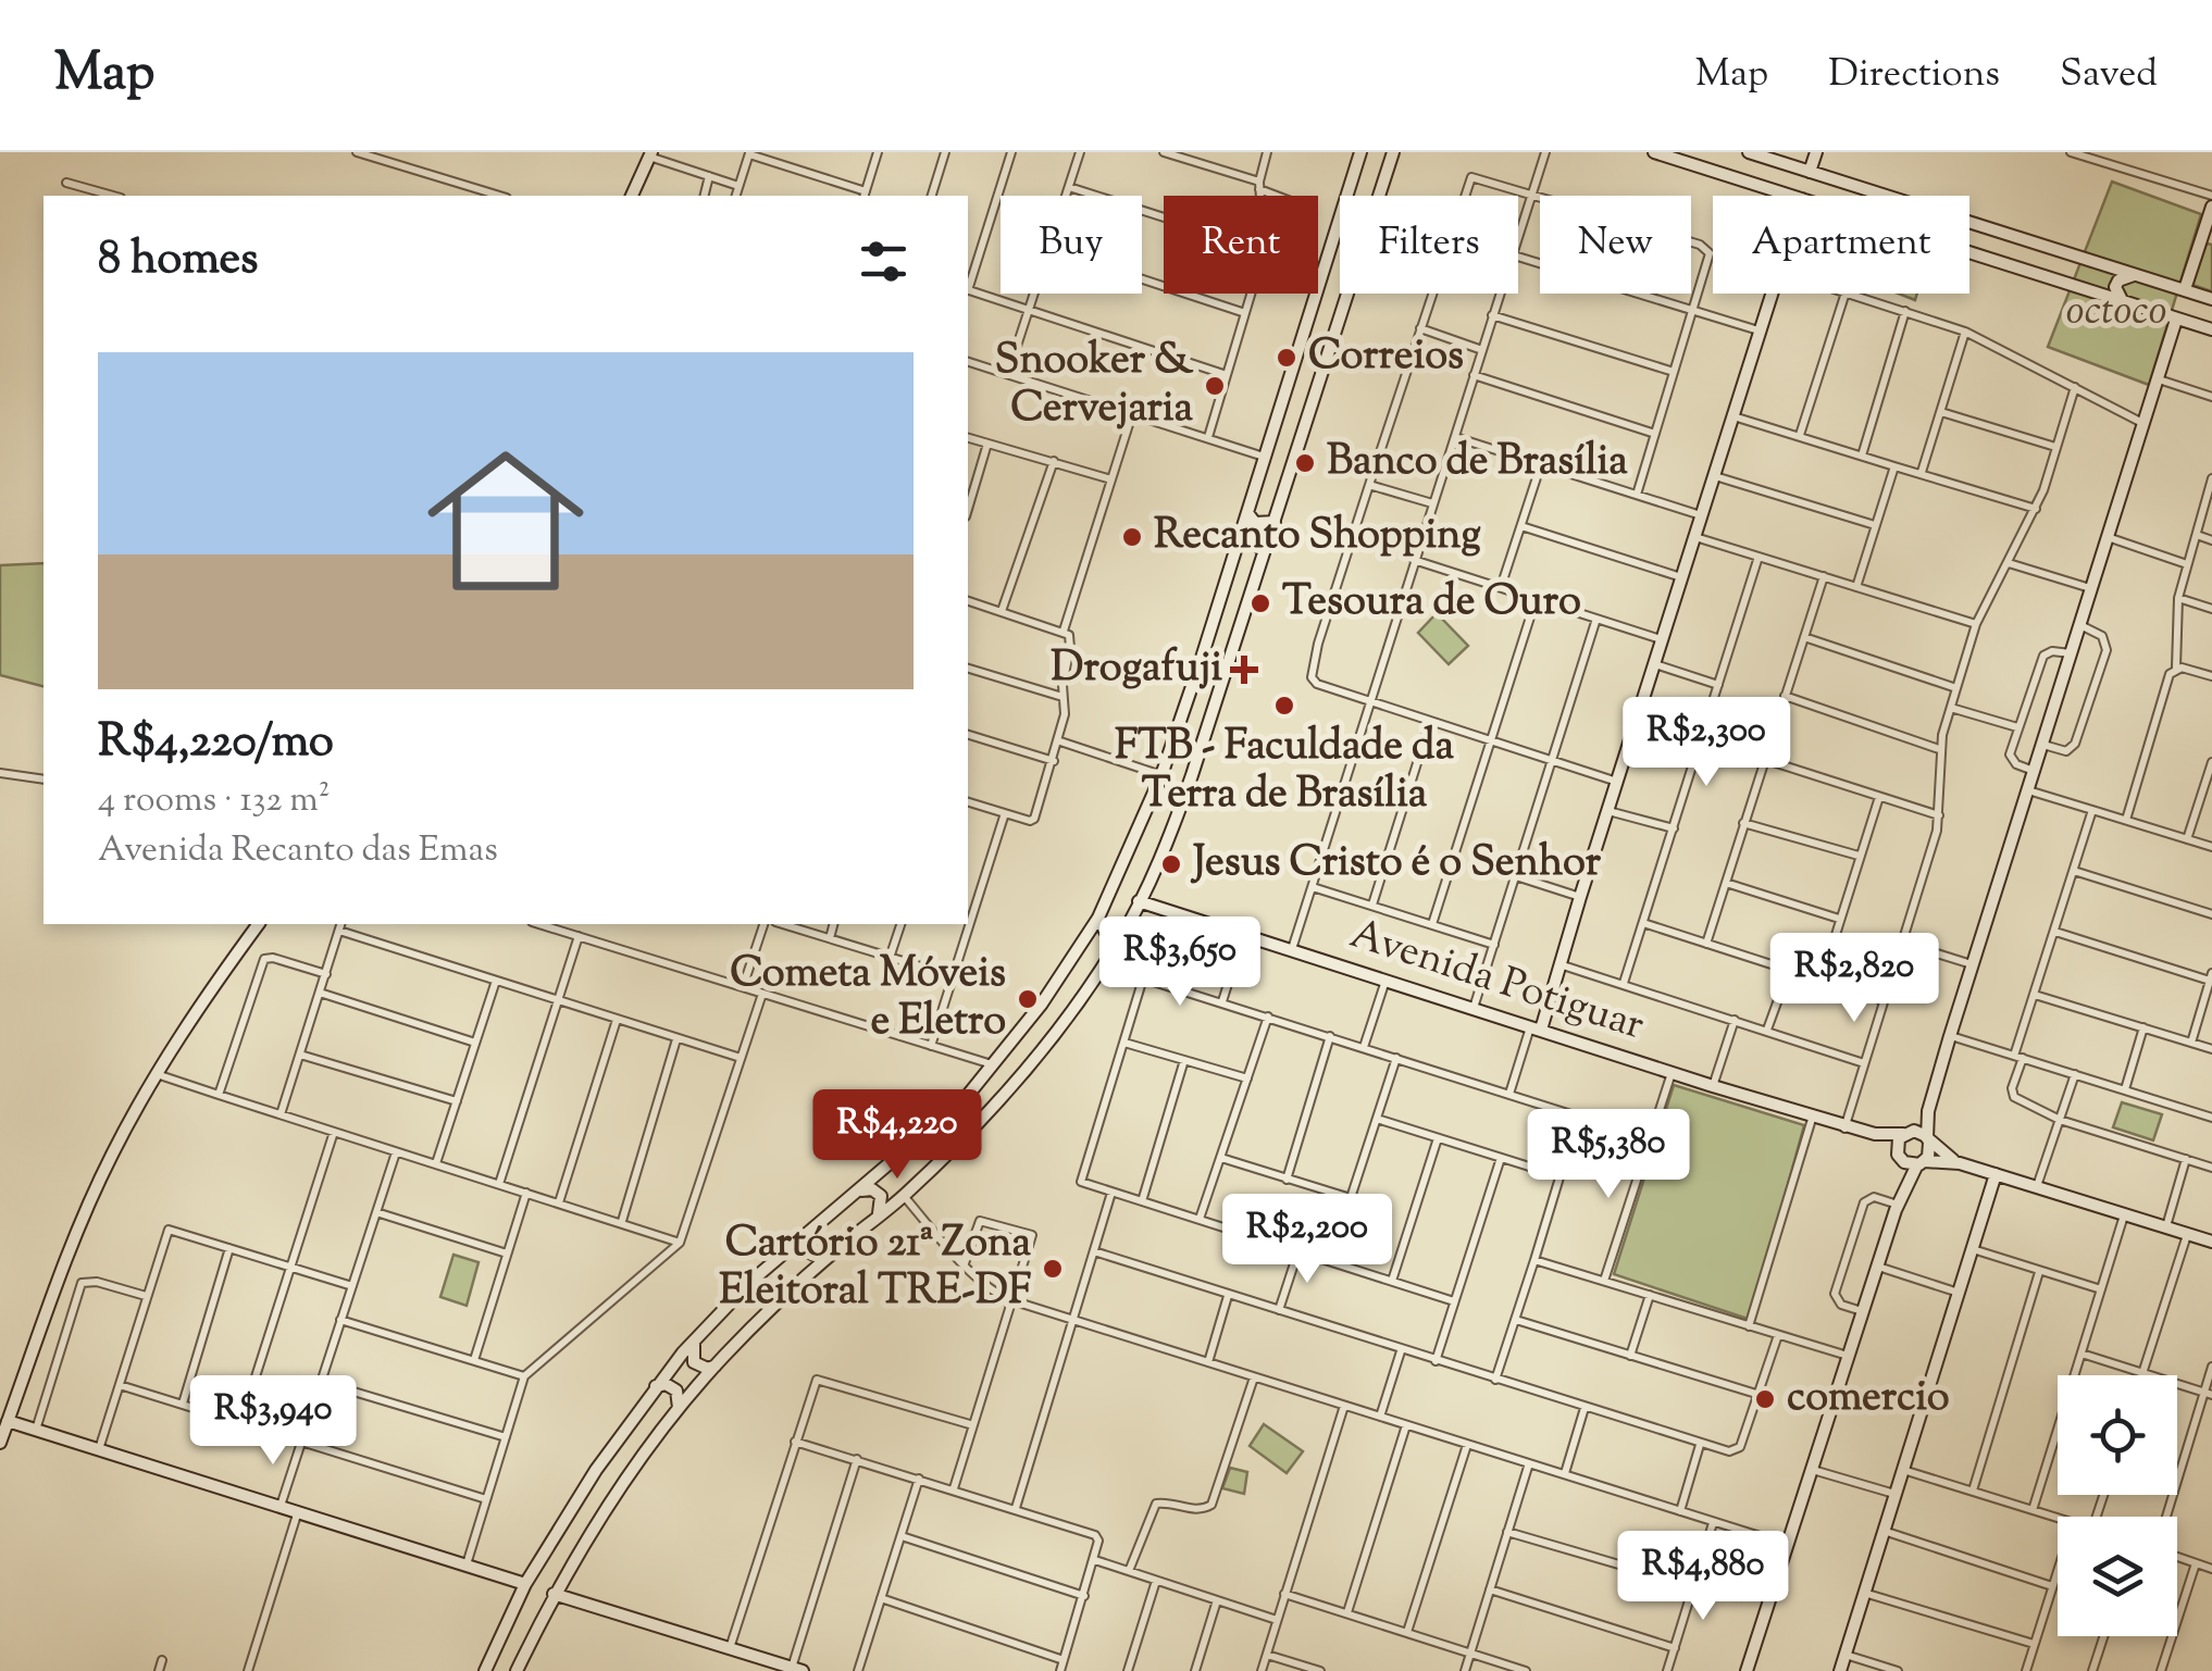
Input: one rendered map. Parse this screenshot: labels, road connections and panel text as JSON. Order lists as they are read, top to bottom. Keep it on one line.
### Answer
{"streets":{"street":["Avenida Potiguar"]},"parks":["octoco"],"places":{"other":["Correios","Snooker & Cervejaria","Banco de Brasília","Recanto Shopping","Tesoura de Ouro","FTB - Faculdade da Terra de Brasília","Jesus Cristo é o Senhor","Cometa Móveis e Eletro","Cartório 21ª Zona Eleitoral TRE-DF","comercio"],"health":["Drogafuji"]},"page":{"header":"Map","nav":["Map","Directions","Saved"],"chip":["Buy","Rent","Filters","New","Apartment"],"heading":"8 homes","list":[{"name":"R$4,220/mo","note":"4 rooms · 132 m² · Avenida Recanto das Emas"}],"price":["R$2,300","R$3,650","R$2,820","R$4,220","R$5,380","R$2,200","R$3,940","R$4,880"]}}
